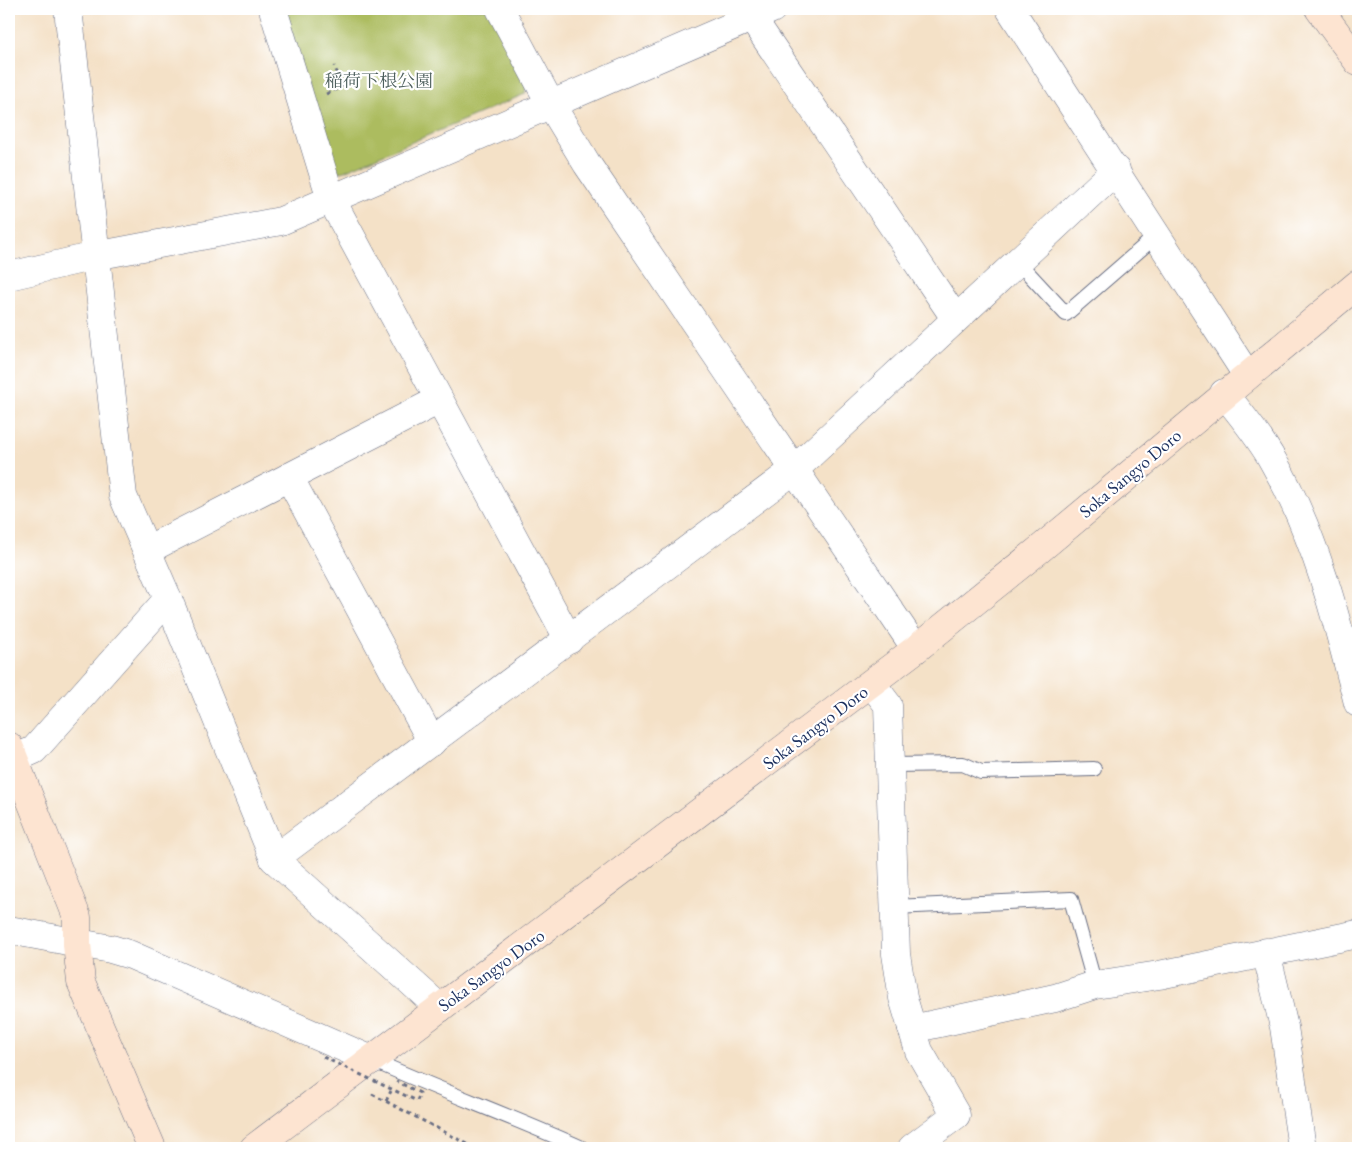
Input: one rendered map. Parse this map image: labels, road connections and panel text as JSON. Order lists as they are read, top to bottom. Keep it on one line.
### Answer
{"streets":{"main road":["Soka Sangyo Doro"]},"parks":["稲荷下根公園"]}
